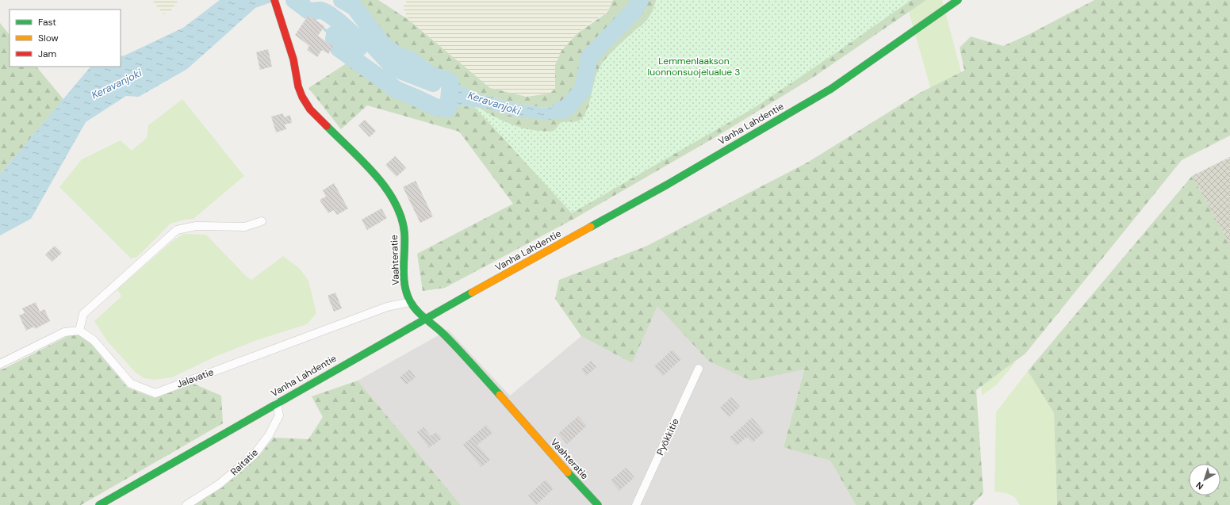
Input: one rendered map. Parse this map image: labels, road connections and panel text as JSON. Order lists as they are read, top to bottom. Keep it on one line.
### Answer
{"streets":{"main road":["Vanha Lahdentie","Vaahteratie"],"street":["Jalavatie","Pyökkitie","Raitatie"]},"crossings":[["Vanha Lahdentie","Vaahteratie"],["Vanha Lahdentie","Raitatie"],["Vaahteratie","Jalavatie"]],"water":["Keravanjoki"],"parks":["Lemmenlaakson luonnonsuojelualue 3"],"legend":["Fast","Slow","Jam"],"north":"bottom left"}
